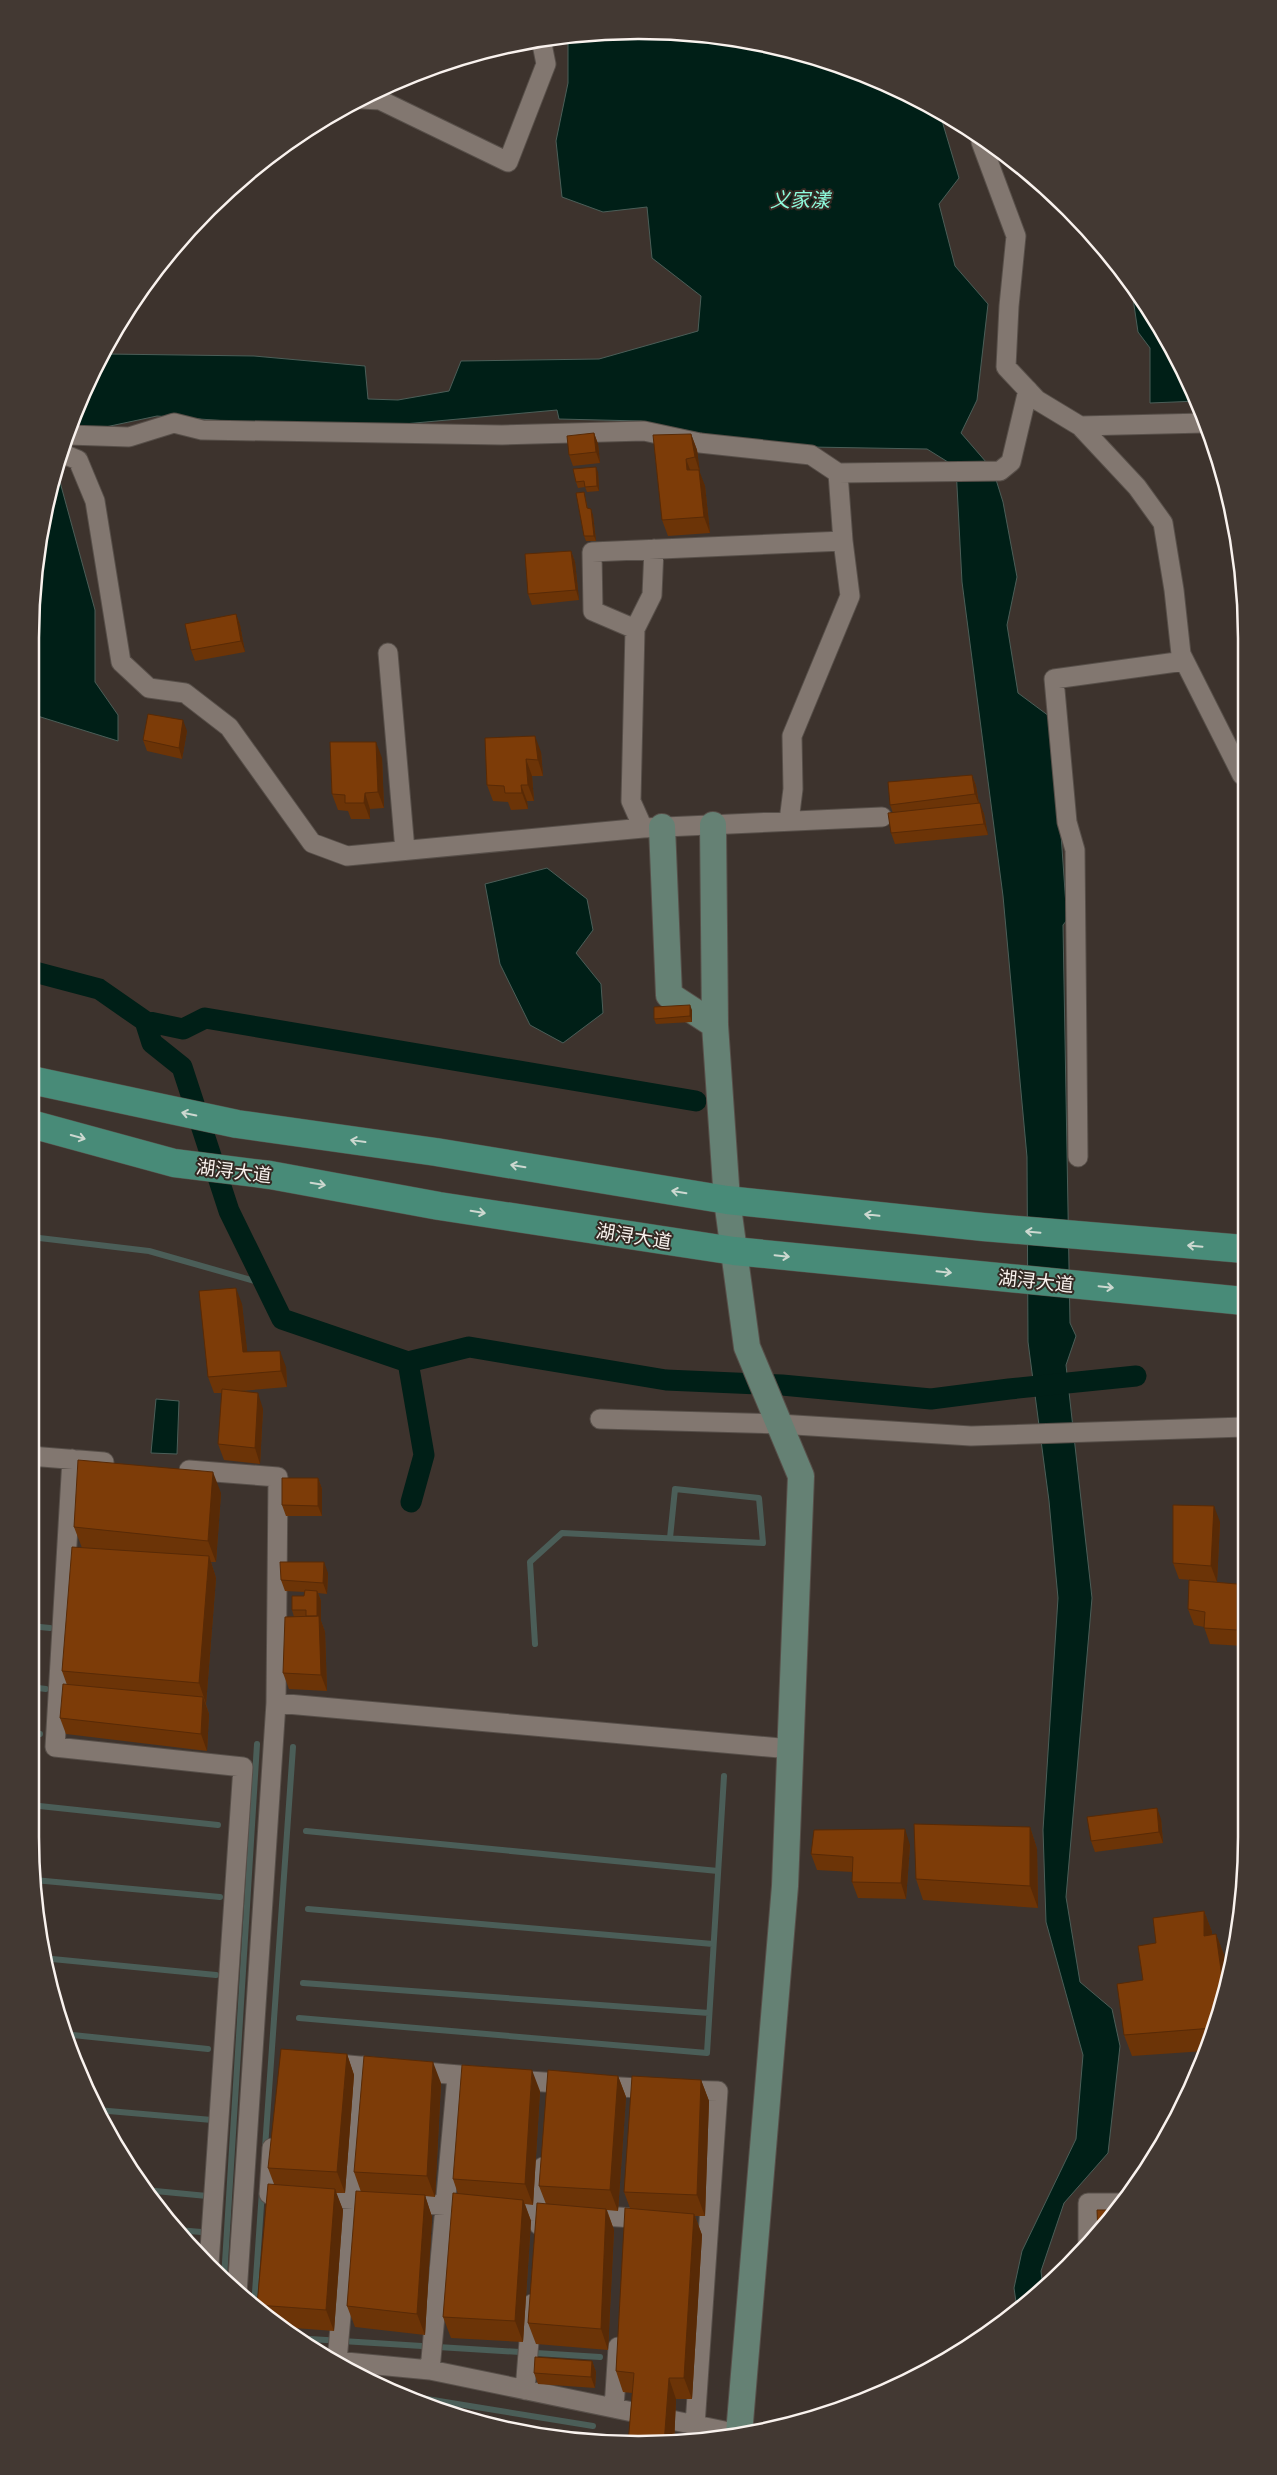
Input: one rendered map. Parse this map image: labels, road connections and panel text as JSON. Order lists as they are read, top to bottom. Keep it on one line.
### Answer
{"streets":{"main road":["湖浔大道"]},"water":["义家漾"]}
